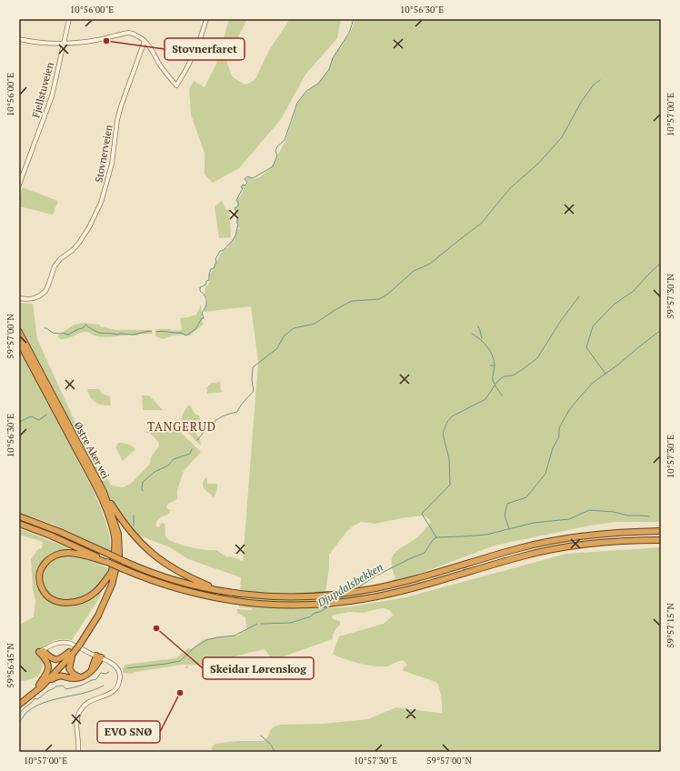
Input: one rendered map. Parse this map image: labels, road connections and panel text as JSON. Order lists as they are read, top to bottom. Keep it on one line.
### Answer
{"streets":{"highway":["Østre Aker vei"],"street":["Fjellstuveien","Stovnerveien"]},"districts":["TANGERUD"],"water":["Djupdalsbekken"],"places":["Stovnerfaret","Skeidar Lørenskog","EVO SNØ"],"coordinates":["10°56'00\"E","10°56'30\"E","10°57'00\"E","59°57'30\"N","59°57'00\"N","10°57'30\"E","59°57'15\"N","59°56'45\"N"]}
